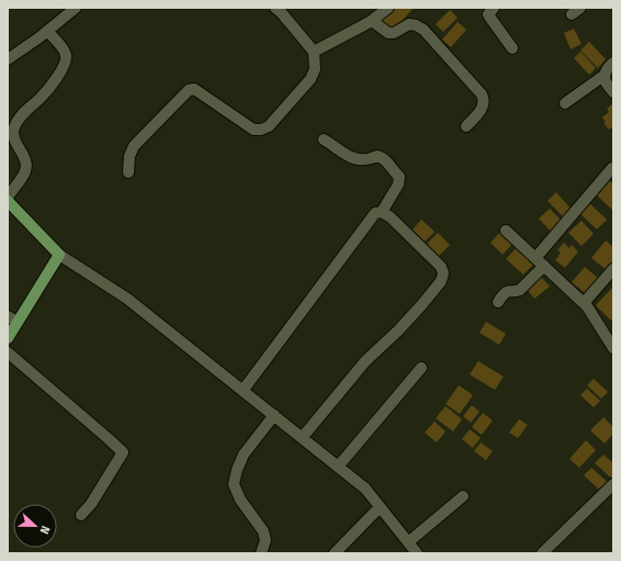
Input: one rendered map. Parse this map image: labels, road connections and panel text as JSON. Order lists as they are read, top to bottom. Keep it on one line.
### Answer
{"north":"right"}
